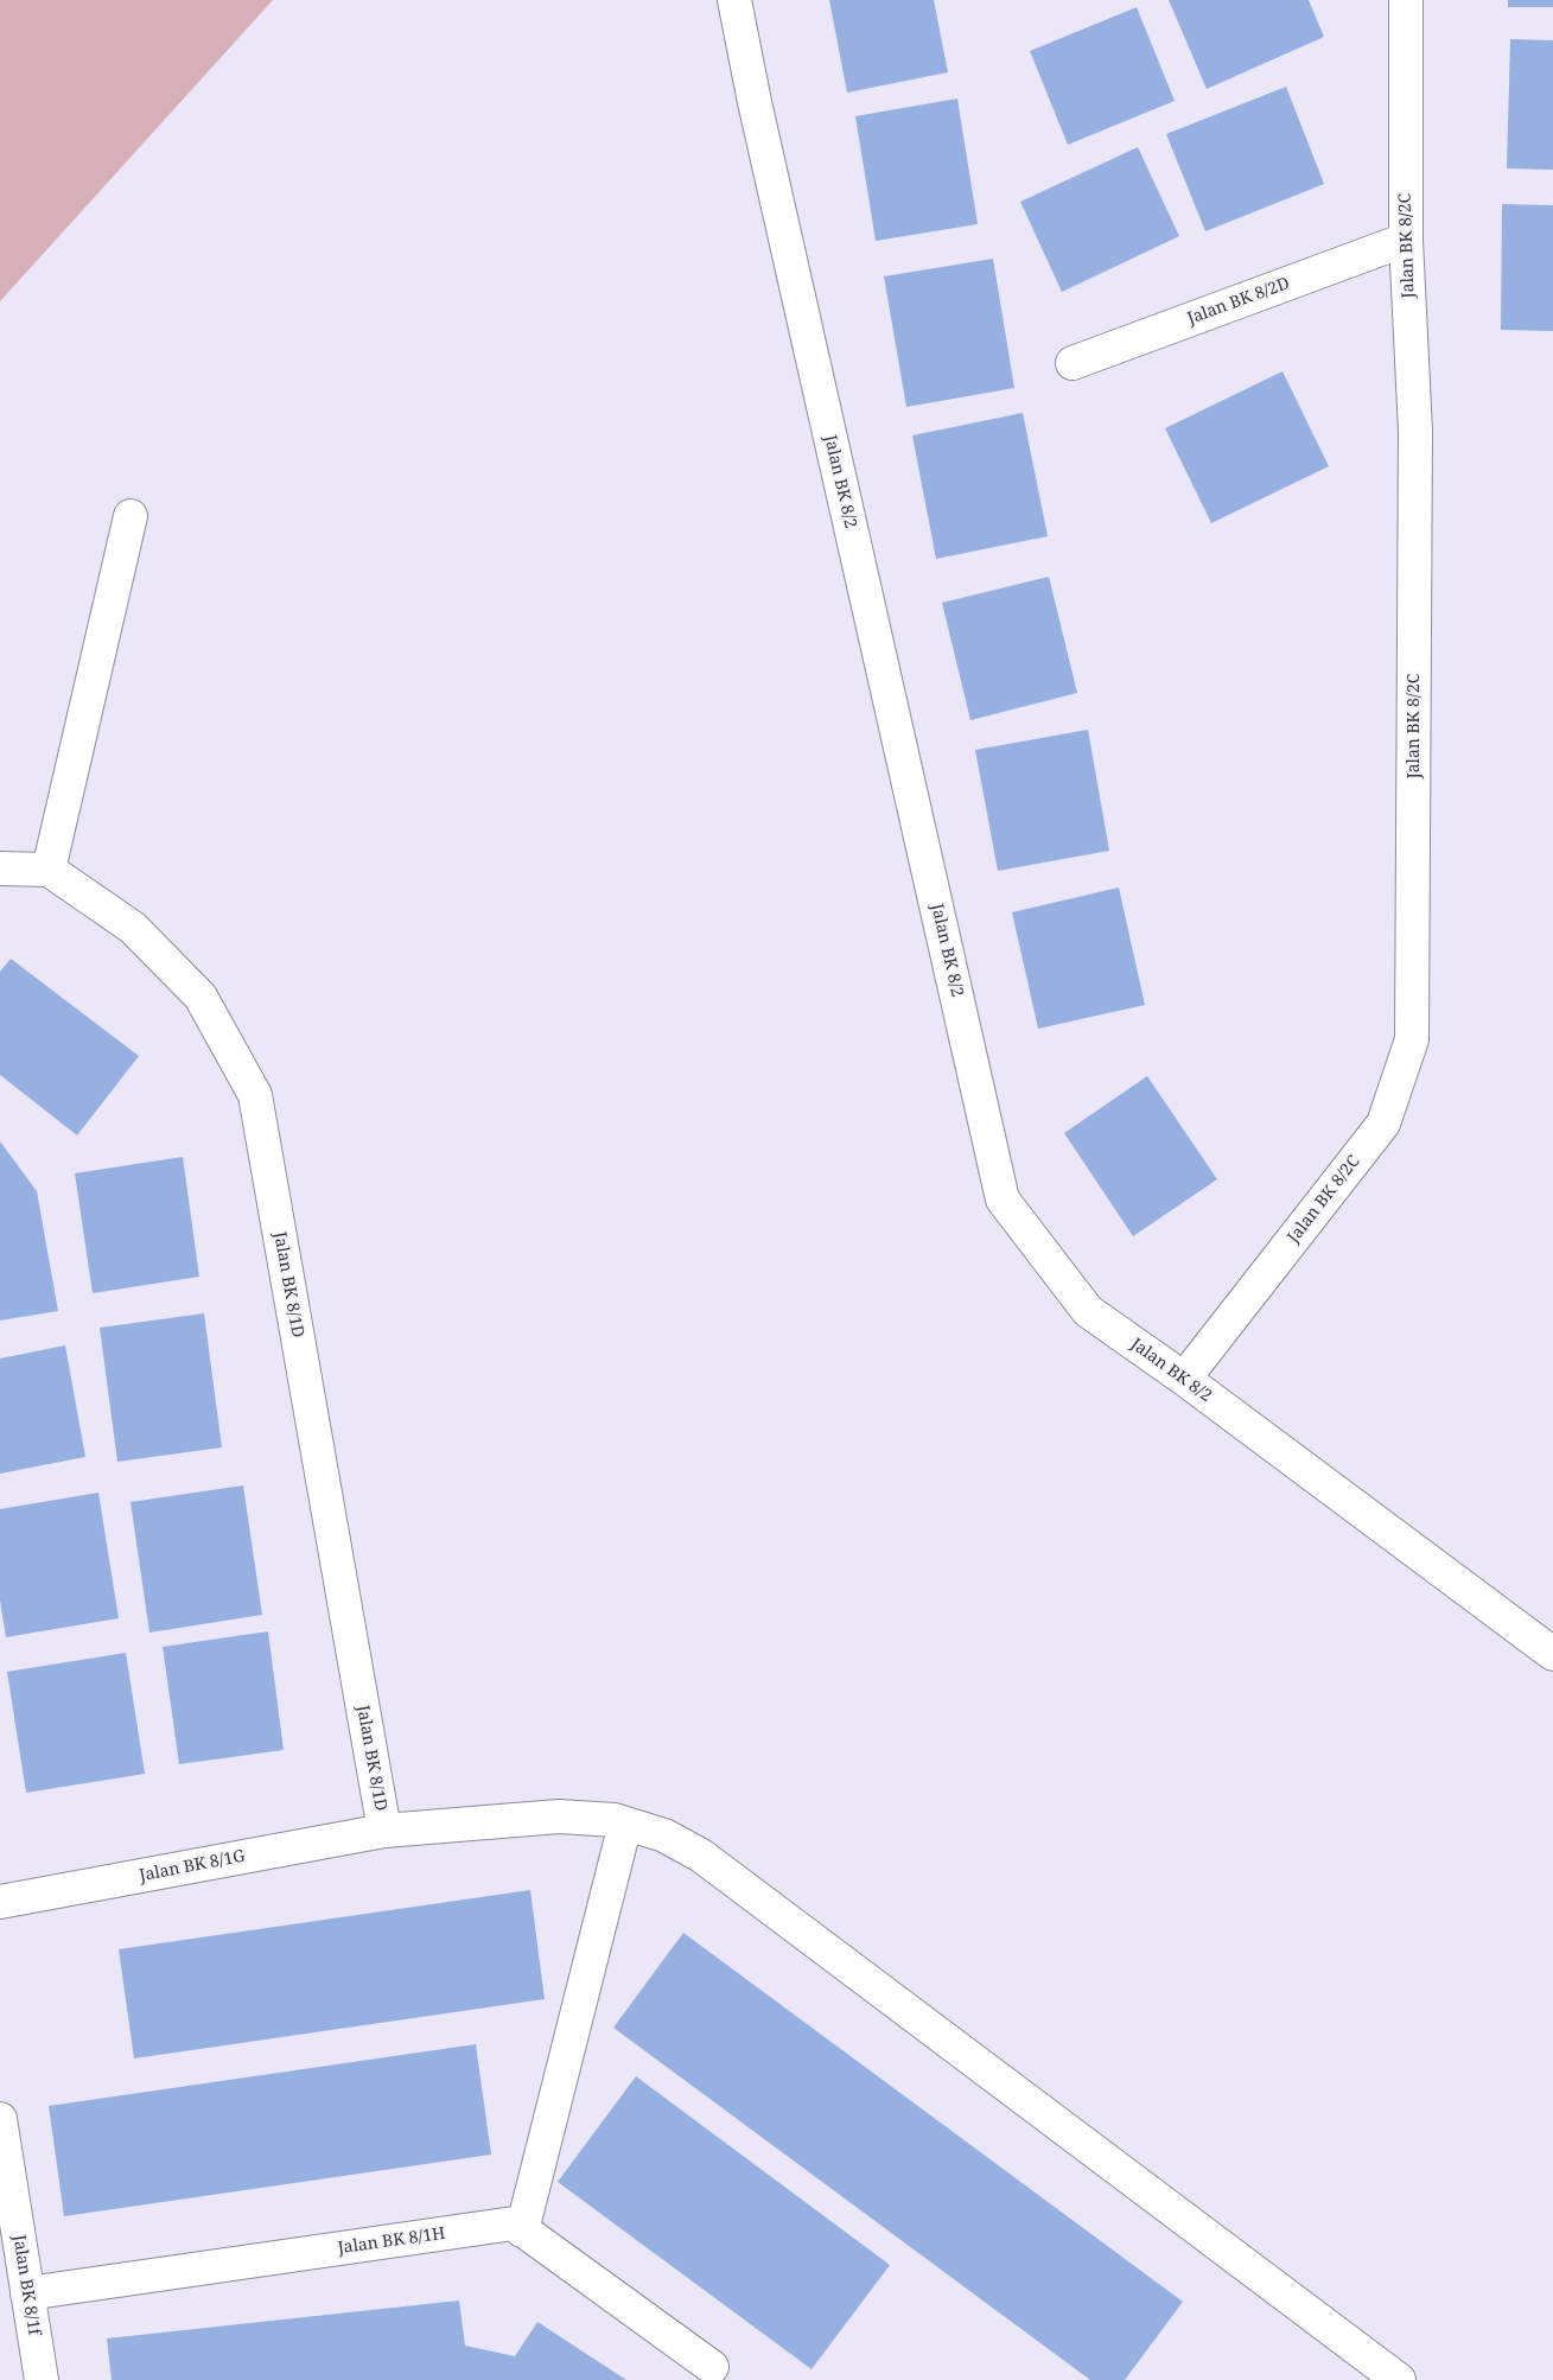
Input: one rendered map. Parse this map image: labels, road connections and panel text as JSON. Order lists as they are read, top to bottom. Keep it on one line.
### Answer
{"streets":{"street":["Jalan BK 8/2C","Jalan BK 8/2D","Jalan BK 8/2","Jalan BK 8/1D","Jalan BK 8/1G","Jalan BK 8/1H","Jalan BK 8/1f"]},"crossings":[["Jalan BK 8/2C","Jalan BK 8/2D"],["Jalan BK 8/2C","Jalan BK 8/2"],["Jalan BK 8/1D","Jalan BK 8/1G"],["Jalan BK 8/1H","Jalan BK 8/1f"]]}
